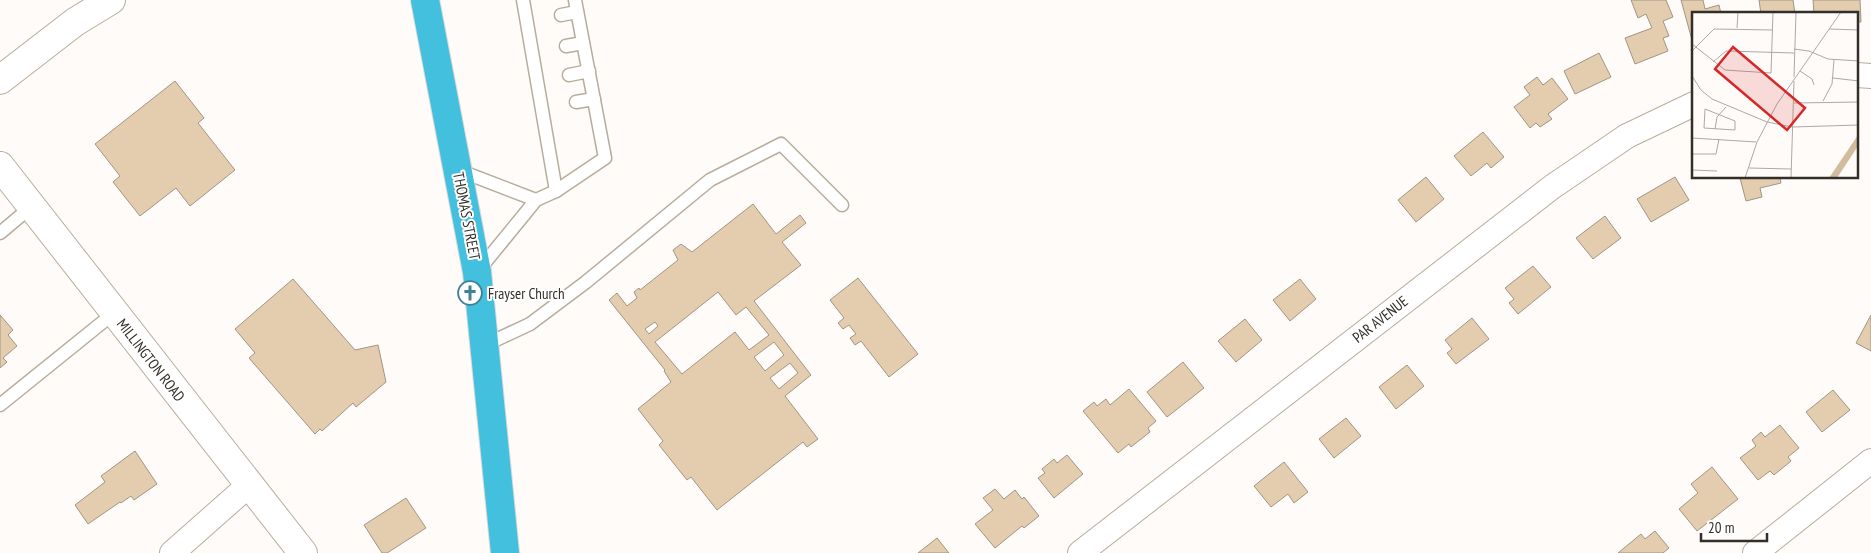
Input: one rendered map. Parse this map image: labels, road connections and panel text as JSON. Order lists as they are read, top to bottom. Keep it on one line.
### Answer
{"streets":{"highway":["THOMAS STREET"],"main road":["MILLINGTON ROAD"],"street":["PAR AVENUE"]},"places":{"church":["Frayser Church"]},"scale_bar":"20 m"}
